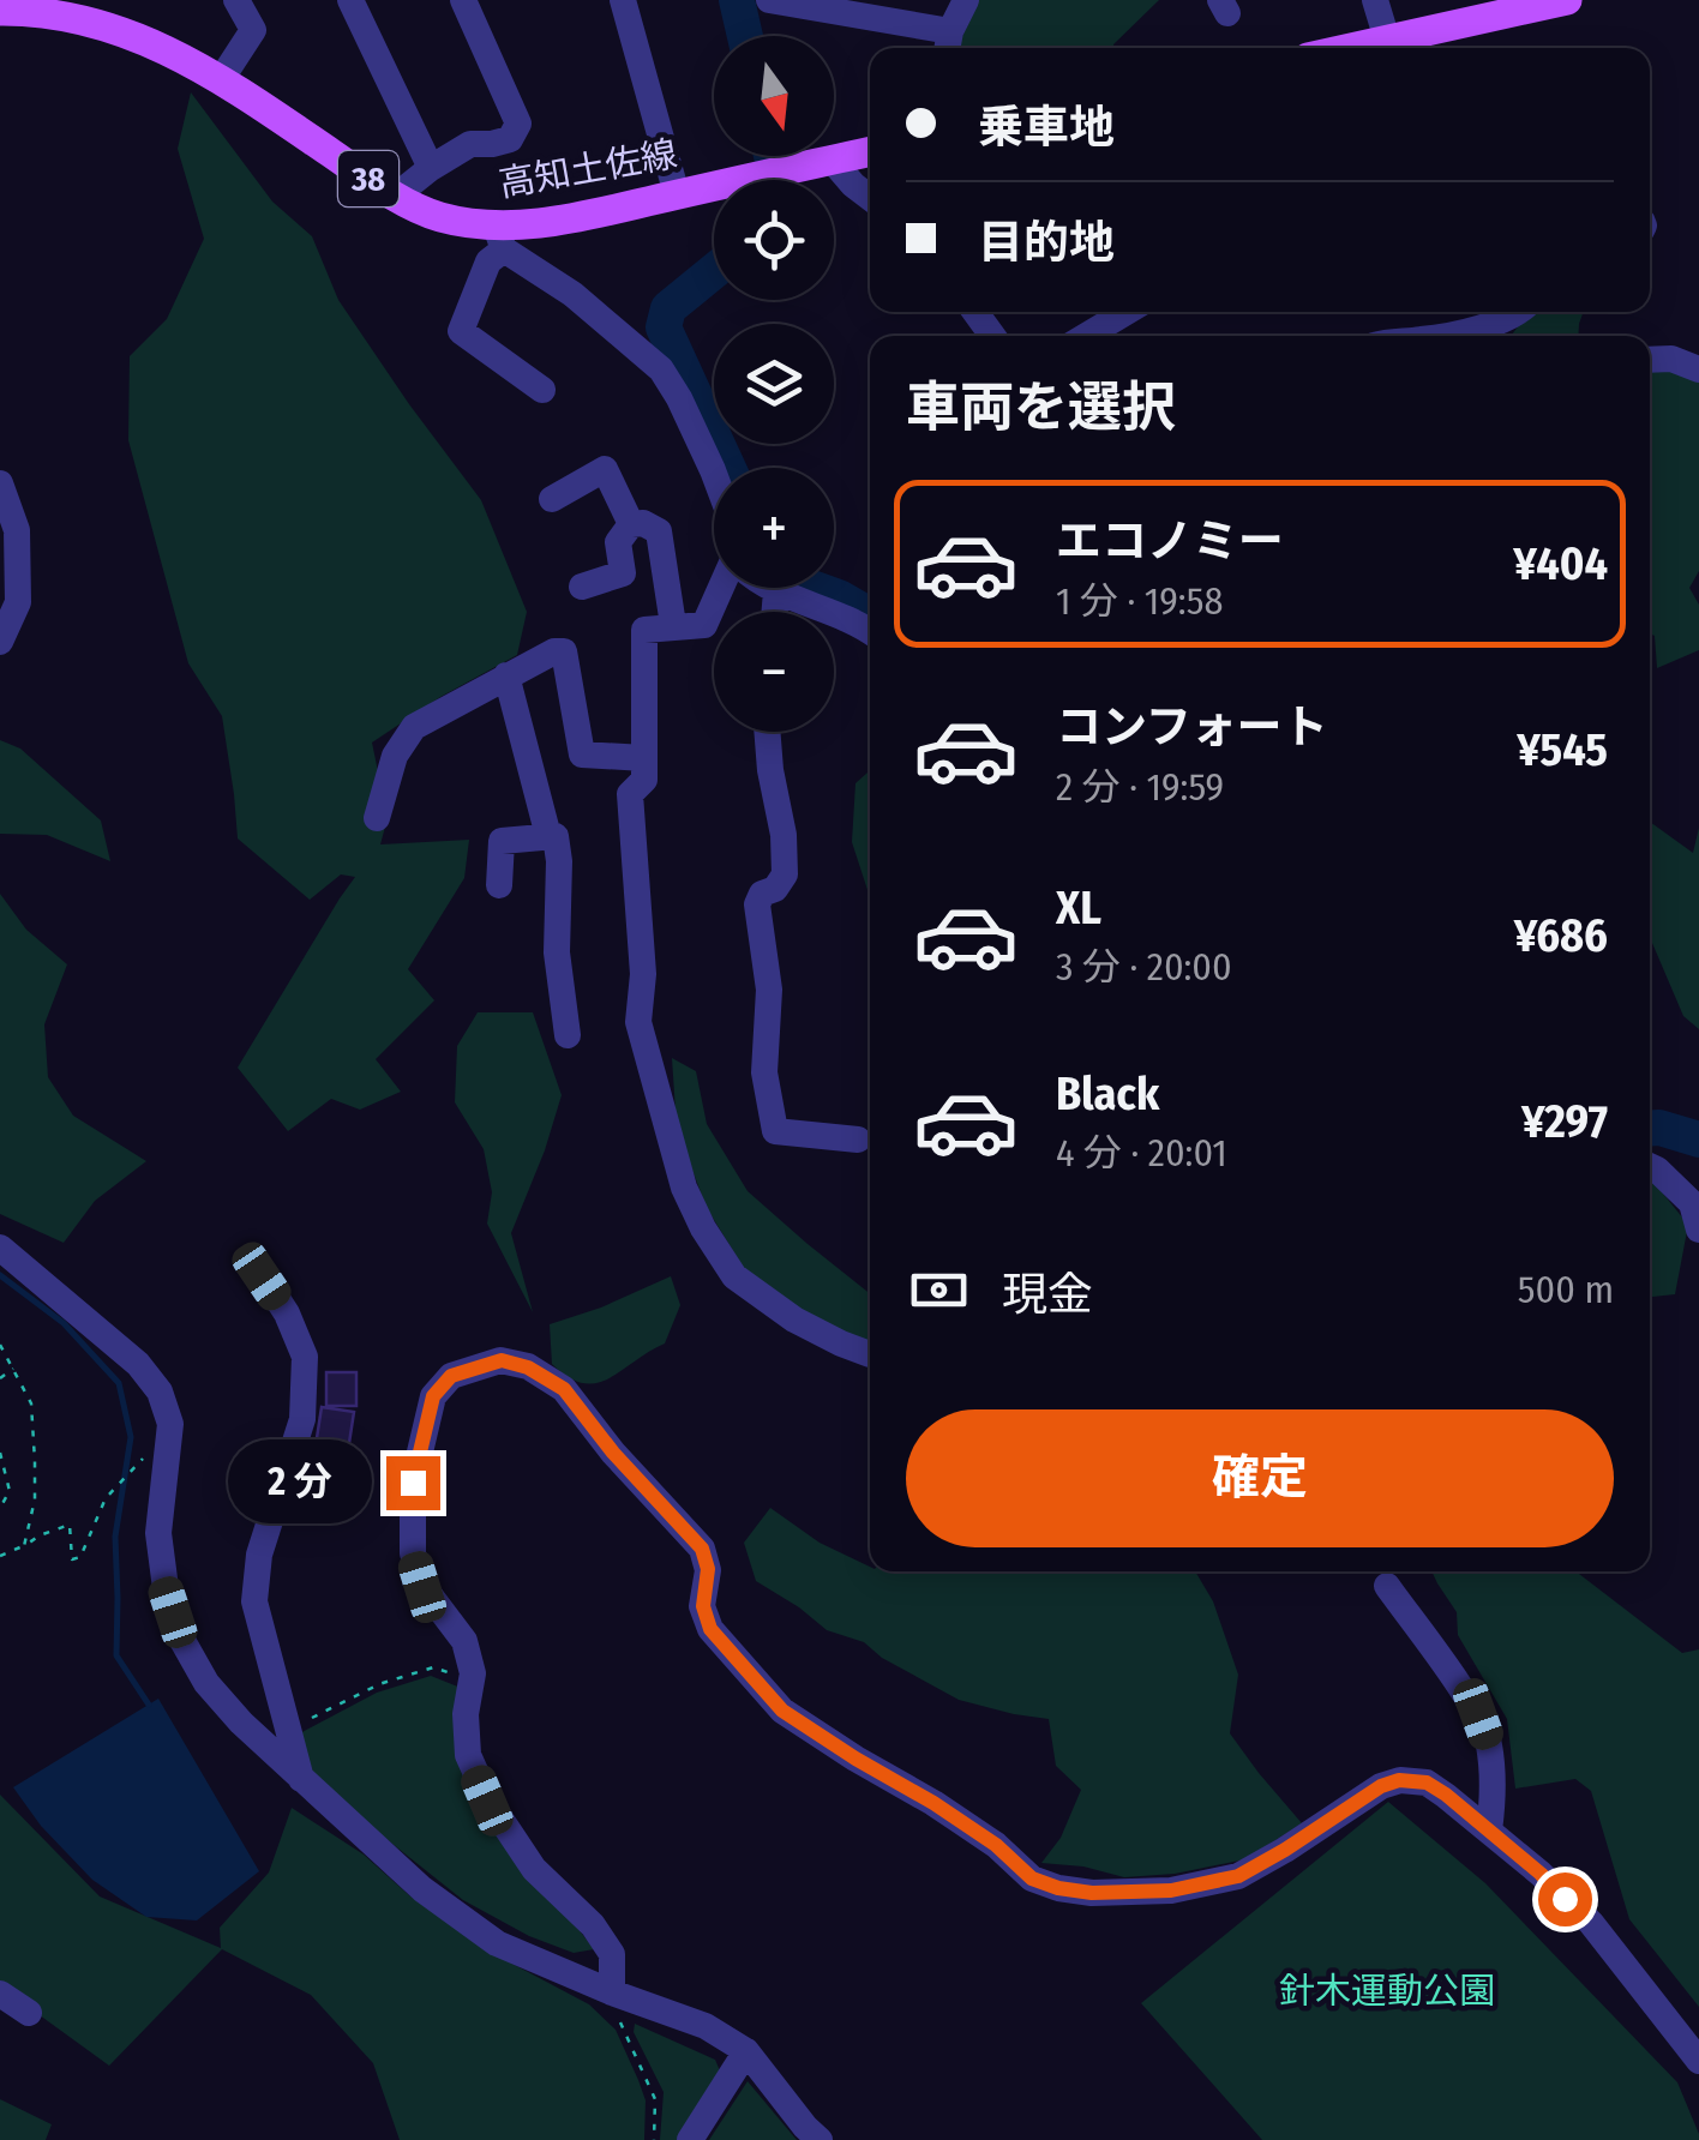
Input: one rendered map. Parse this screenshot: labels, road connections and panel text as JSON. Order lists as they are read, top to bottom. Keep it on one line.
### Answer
{"streets":{"main road":["高知土佐線","38"]},"parks":["針木運動公園"],"north":"bottom","page":{"map_buttons":["+","−"],"banner":["乗車地","目的地"],"heading":"車両を選択","list":[{"name":"エコノミー","note":"1 分 · 19:58","value":"¥404"},{"name":"コンフォート","note":"2 分 · 19:59","value":"¥545"},{"name":"XL","note":"3 分 · 20:00","value":"¥686"},{"name":"Black","note":"4 分 · 20:01","value":"¥297"}],"pay":["現金","500 m"],"buttons":"確定","bubble":"2 分"}}
